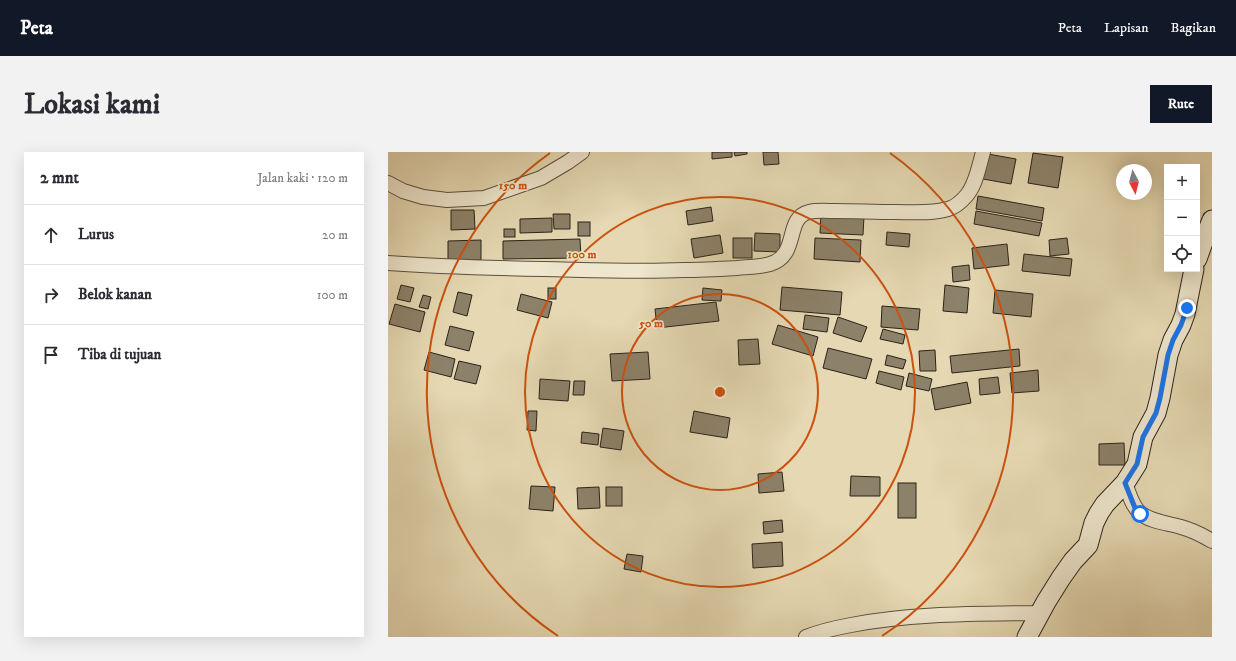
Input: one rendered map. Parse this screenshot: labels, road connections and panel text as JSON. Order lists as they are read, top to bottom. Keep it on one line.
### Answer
{"north":"bottom","page":{"header":"Peta","nav":["Peta","Lapisan","Bagikan"],"buttons":"Rute","title":"Lokasi kami","heading":["2 mnt","Jalan kaki · 120 m"],"map_buttons":["+","−"],"list":[["Lurus","20 m"],["Belok kanan","100 m"],"Tiba di tujuan"]},"rings":["150 m","100 m","50 m"]}
